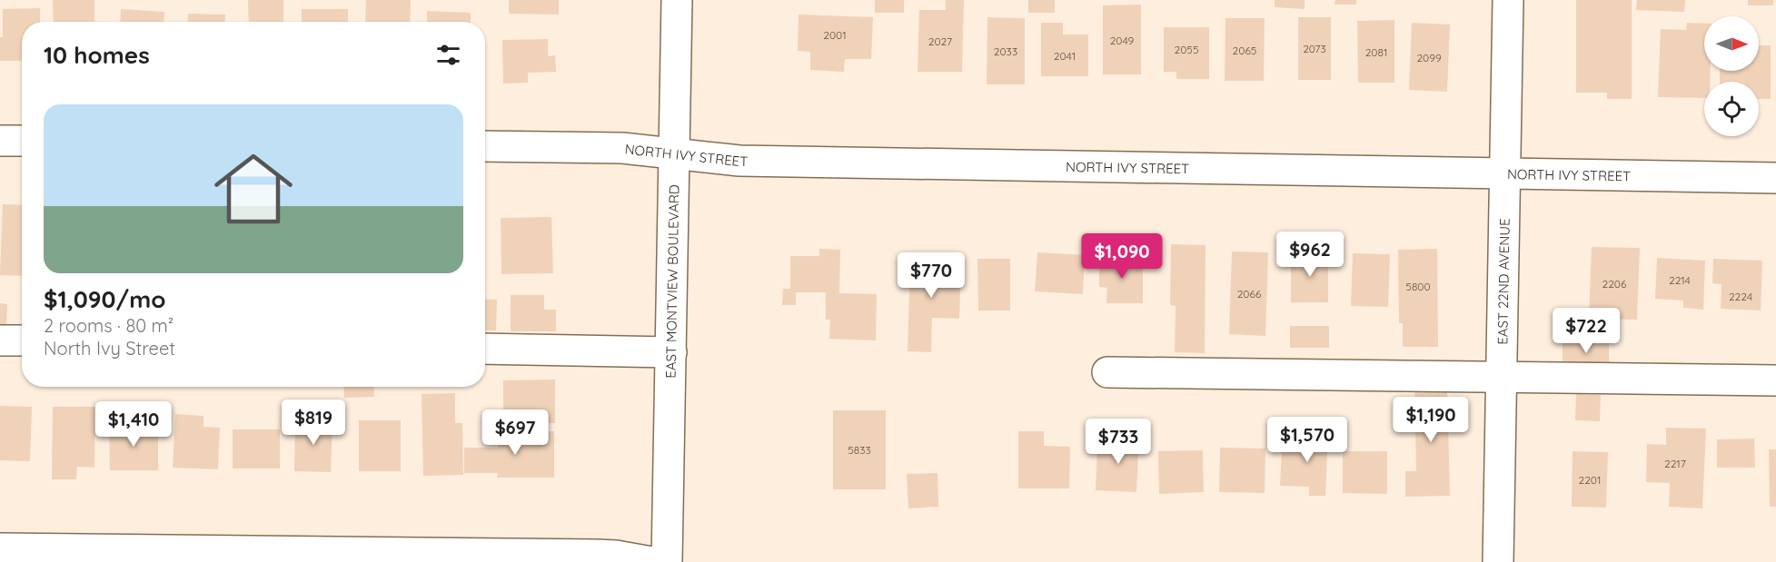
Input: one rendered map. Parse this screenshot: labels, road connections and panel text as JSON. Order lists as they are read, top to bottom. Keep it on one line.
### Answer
{"streets":{"street":["NORTH IVY STREET","EAST 22ND AVENUE","EAST MONTVIEW BOULEVARD"]},"crossings":[["NORTH IVY STREET","EAST 22ND AVENUE"],["NORTH IVY STREET","EAST MONTVIEW BOULEVARD"]],"house_numbers":["2001","2049","2027","2073","2055","2065","2033","2081","2041","2099","2214","2206","5800","2066","2224","5833","2217","2201"],"north":"right","page":{"heading":"10 homes","list":[{"name":"$1,090/mo","note":"2 rooms · 80 m² · North Ivy Street"}],"price":["$962","$1,090","$770","$722","$1,190","$819","$1,410","$697","$1,570","$733"]}}
